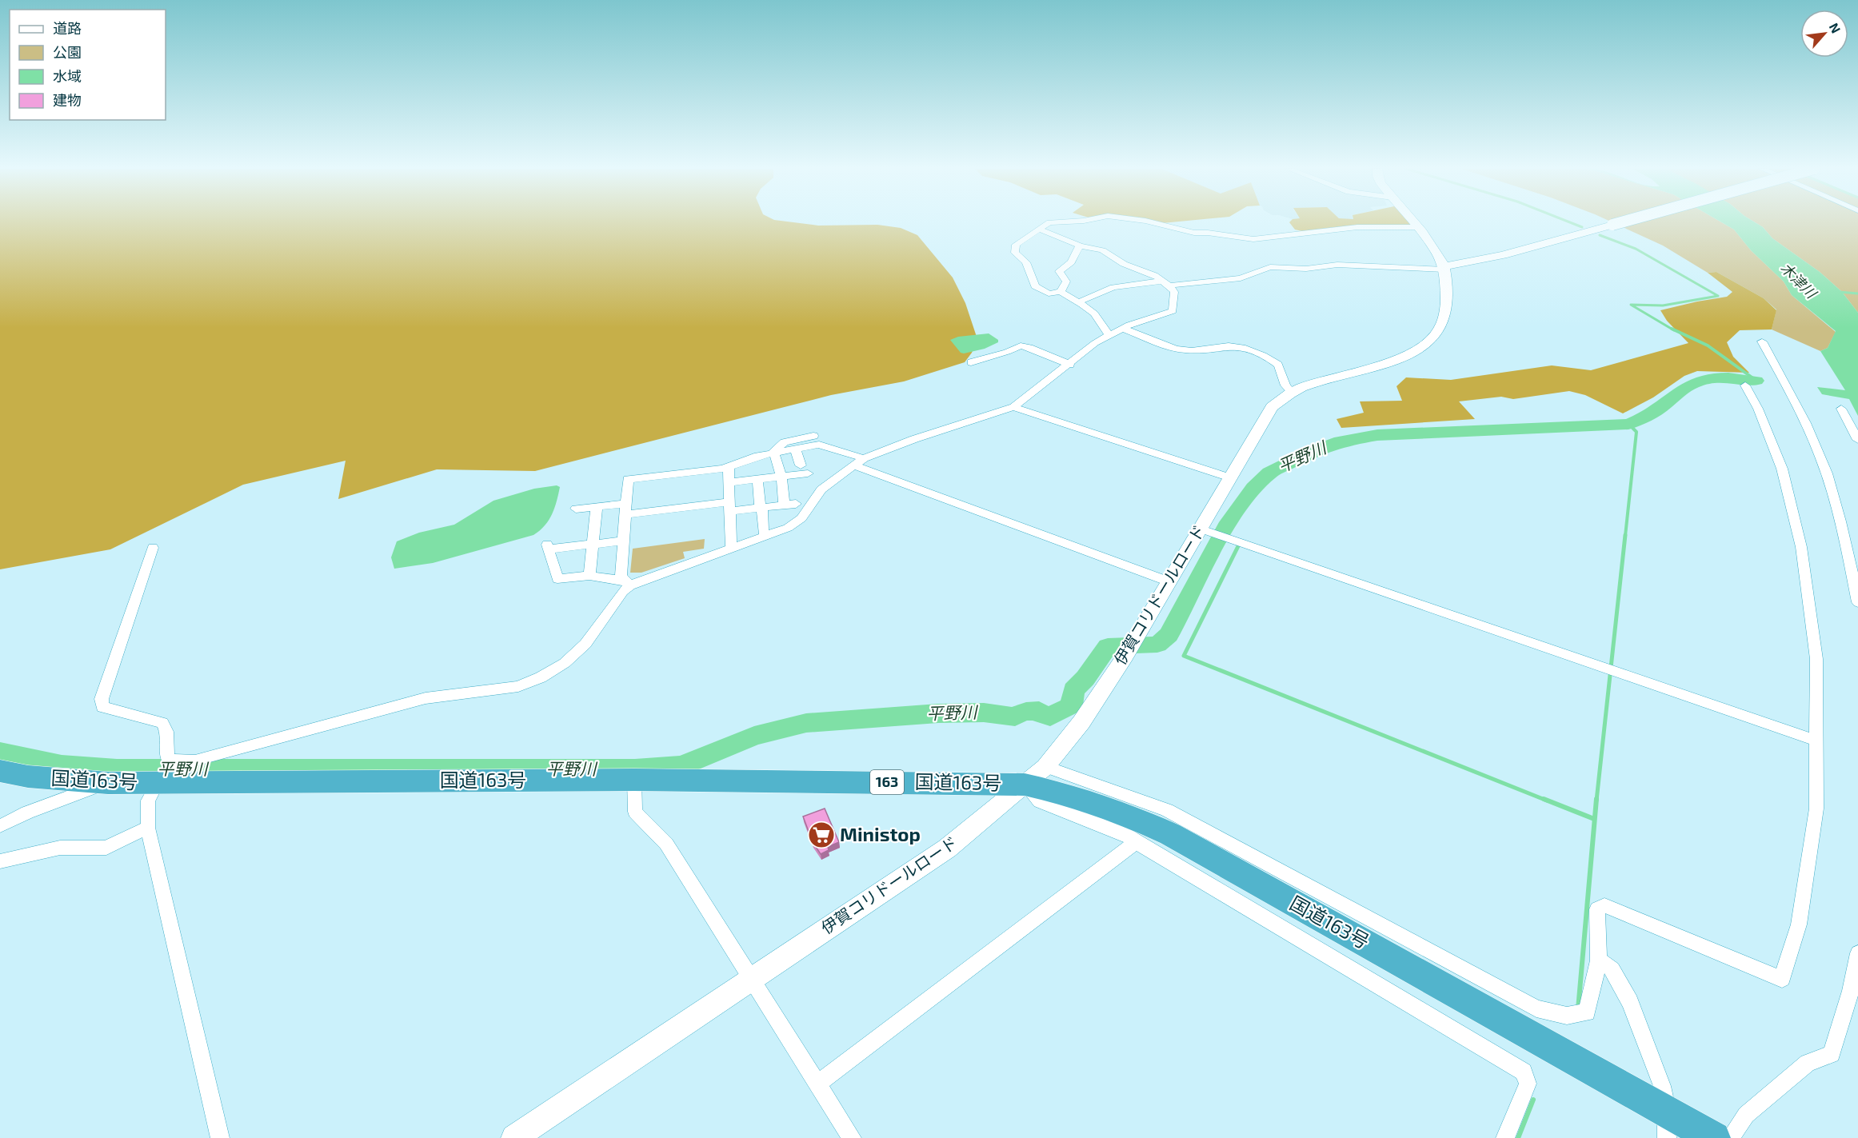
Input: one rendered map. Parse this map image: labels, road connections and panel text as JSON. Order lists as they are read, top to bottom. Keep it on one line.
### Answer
{"streets":{"highway":["国道163号","163"],"street":["伊賀コリドールロード"]},"crossings":[["伊賀コリドールロード","国道163号"]],"water":["木津川","平野川"],"places":{"supermarket":["Ministop"]},"legend":["道路","公園","水域","建物"],"north":"top right"}
